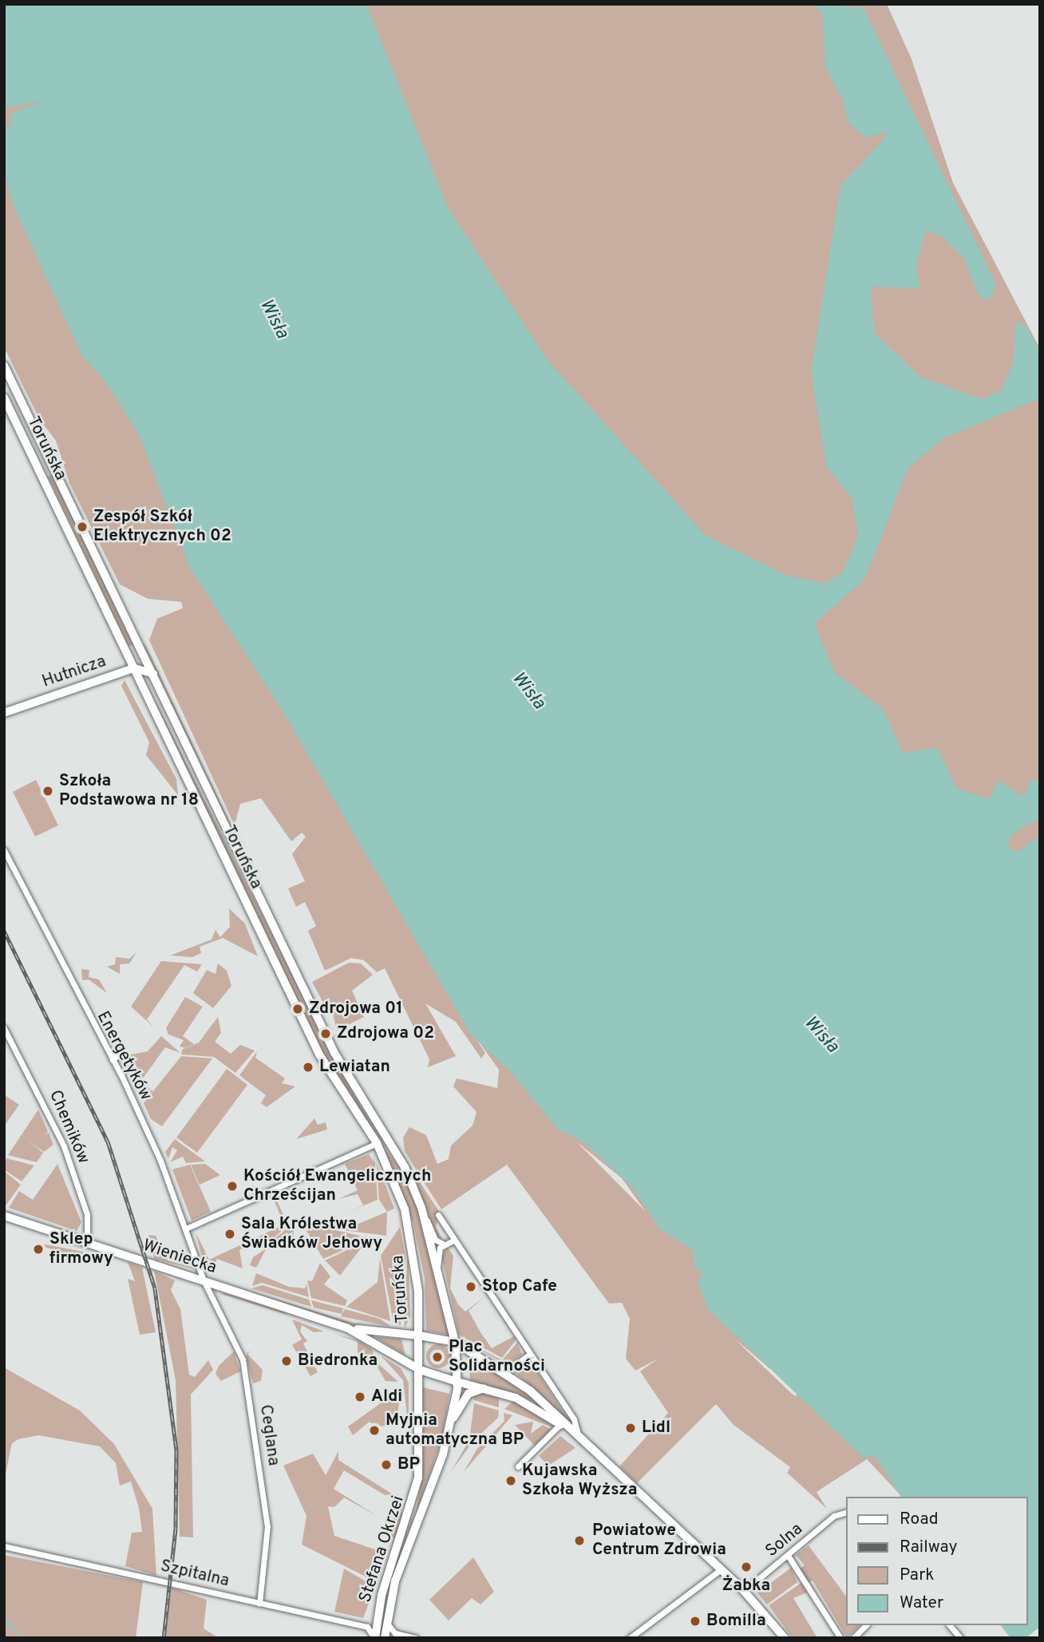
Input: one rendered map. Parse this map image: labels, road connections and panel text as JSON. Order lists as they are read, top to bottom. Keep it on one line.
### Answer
{"streets":{"main road":["Toruńska","Stefana Okrzei"],"street":["Hutnicza","Energetyków","Chemików","Wieniecka","Ceglana","Solna","Szpitalna"]},"crossings":[["Toruńska","Hutnicza"],["Toruńska","Wieniecka"],["Energetyków","Wieniecka"],["Energetyków","Ceglana"],["Chemików","Wieniecka"],["Wieniecka","Ceglana"],["Wieniecka","Stefana Okrzei"],["Ceglana","Szpitalna"]],"water":["Wisła"],"places":["Zespół Szkół Elektrycznych 02","Szkoła Podstawowa nr 18","Zdrojowa 01","Zdrojowa 02","Lewiatan","Kościół Ewangelicznych Chrześcijan","Sala Królestwa Świadków Jehowy","Sklep firmowy","Stop Cafe","Plac Solidarności","Biedronka","Aldi","Lidl","Myjnia automatyczna BP","BP","Kujawska Szkoła Wyższa","Powiatowe Centrum Zdrowia","Żabka","Bomilla"],"legend":["Road","Railway","Park","Water"]}
